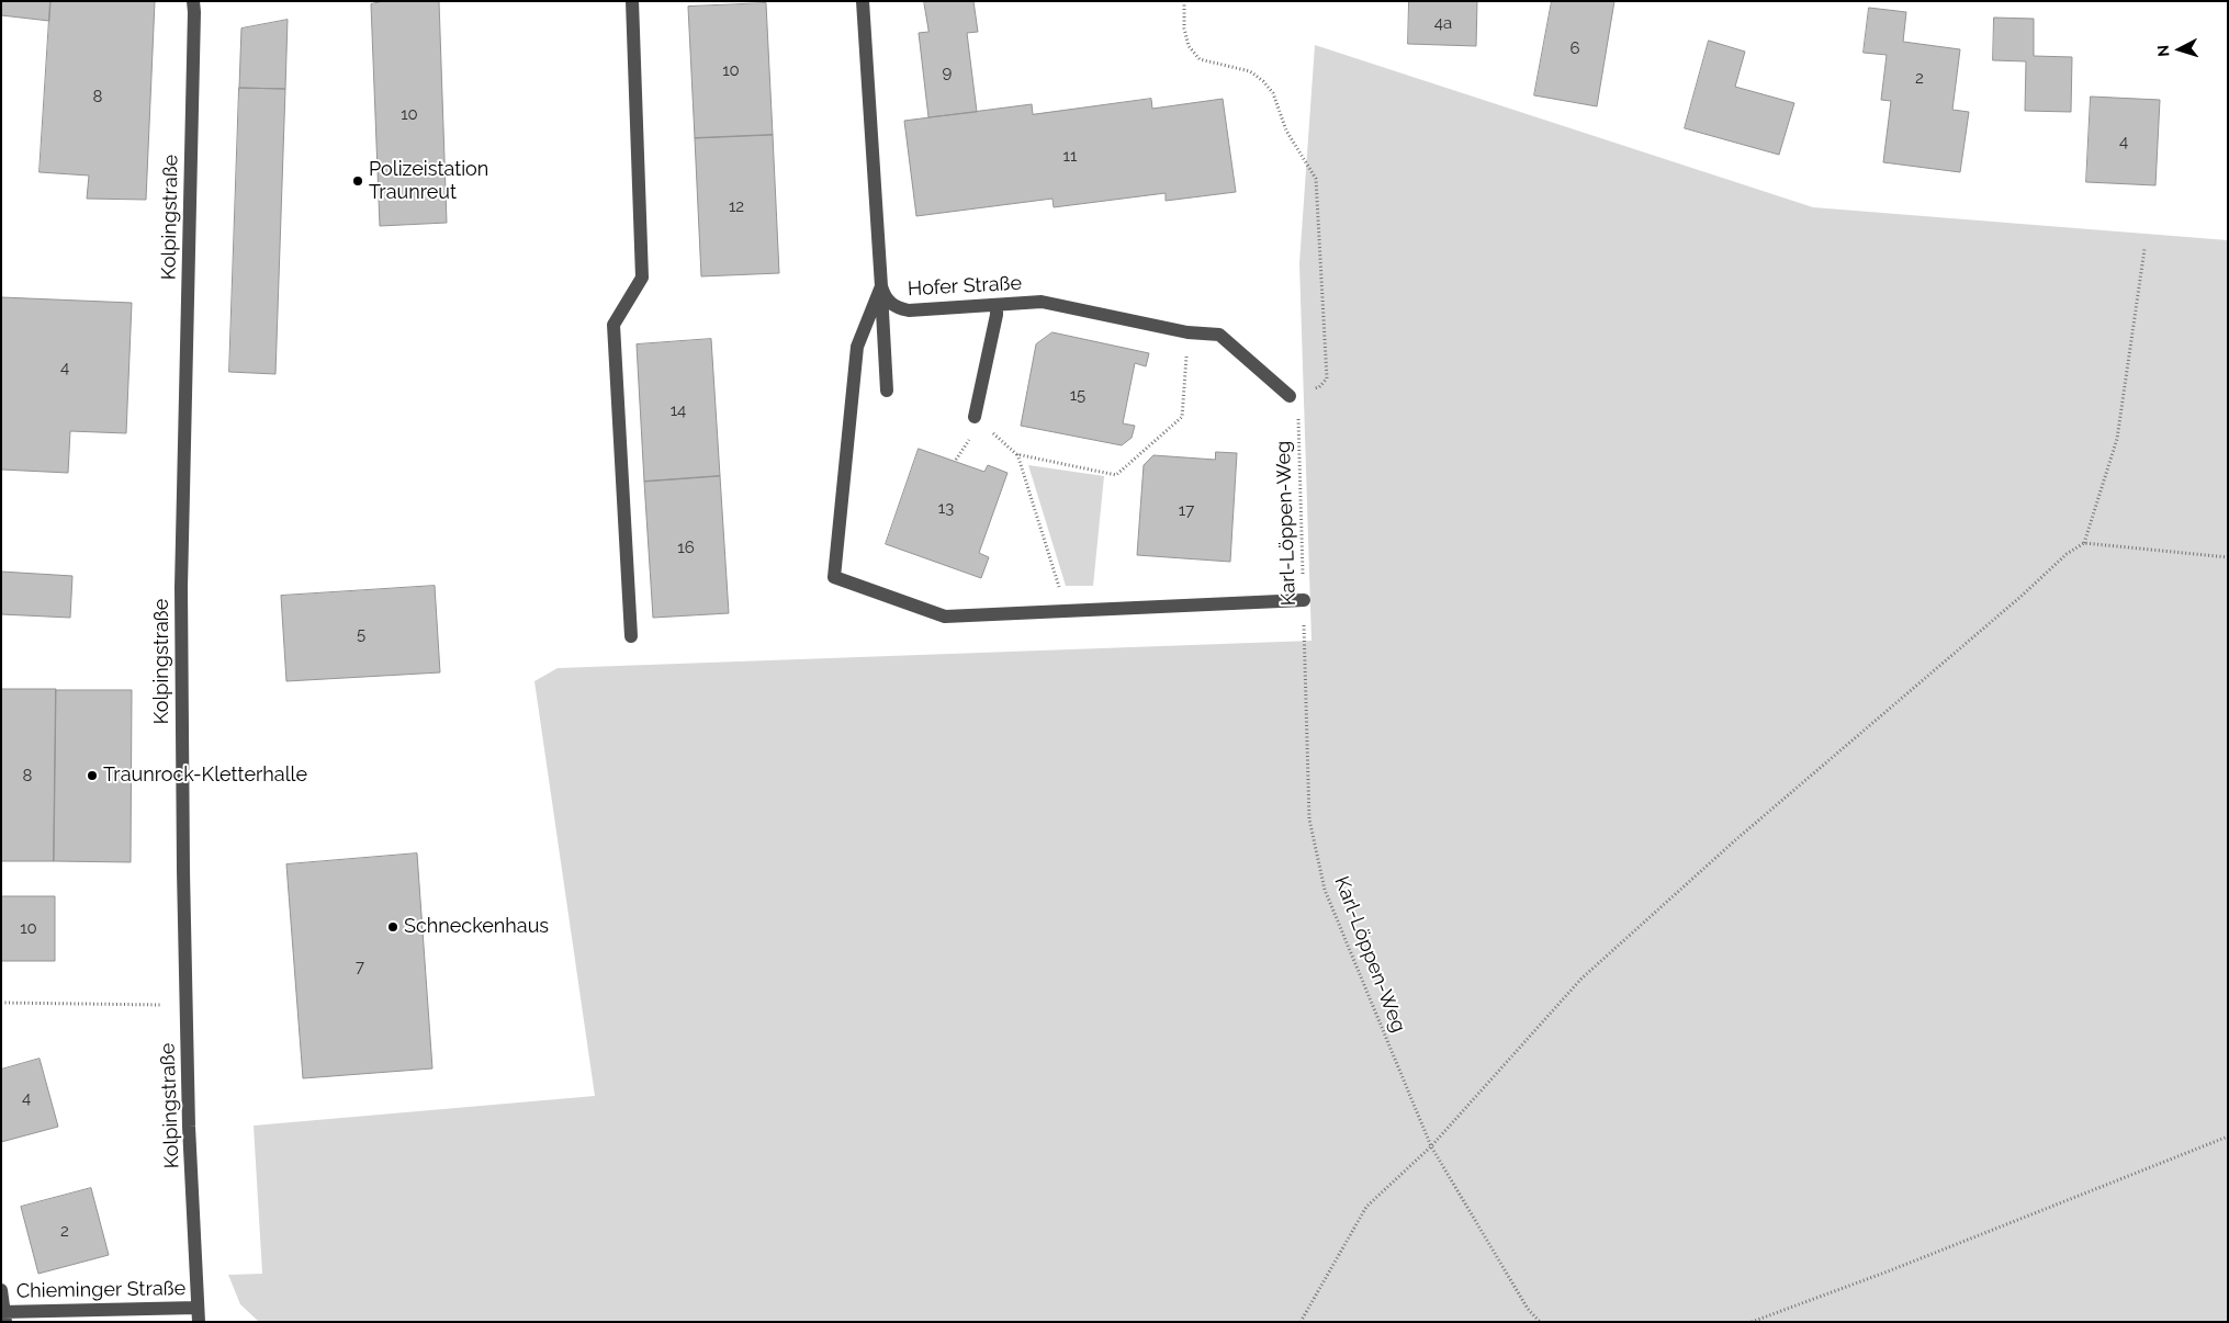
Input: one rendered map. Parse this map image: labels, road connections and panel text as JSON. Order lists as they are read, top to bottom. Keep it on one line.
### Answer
{"streets":{"street":["Kolpingstraße","Hofer Straße","Chieminger Straße"],"path":["Karl-Löppen-Weg"]},"crossings":[["Kolpingstraße","Chieminger Straße"],["Hofer Straße","Karl-Löppen-Weg"]],"places":["Polizeistation Traunreut","Traunrock-Kletterhalle","Schneckenhaus"],"house_numbers":["4a","6","10","9","2","8","10","4","11","12","4","15","14","13","17","16","5","8","10","7","4","2"],"north":"left"}
